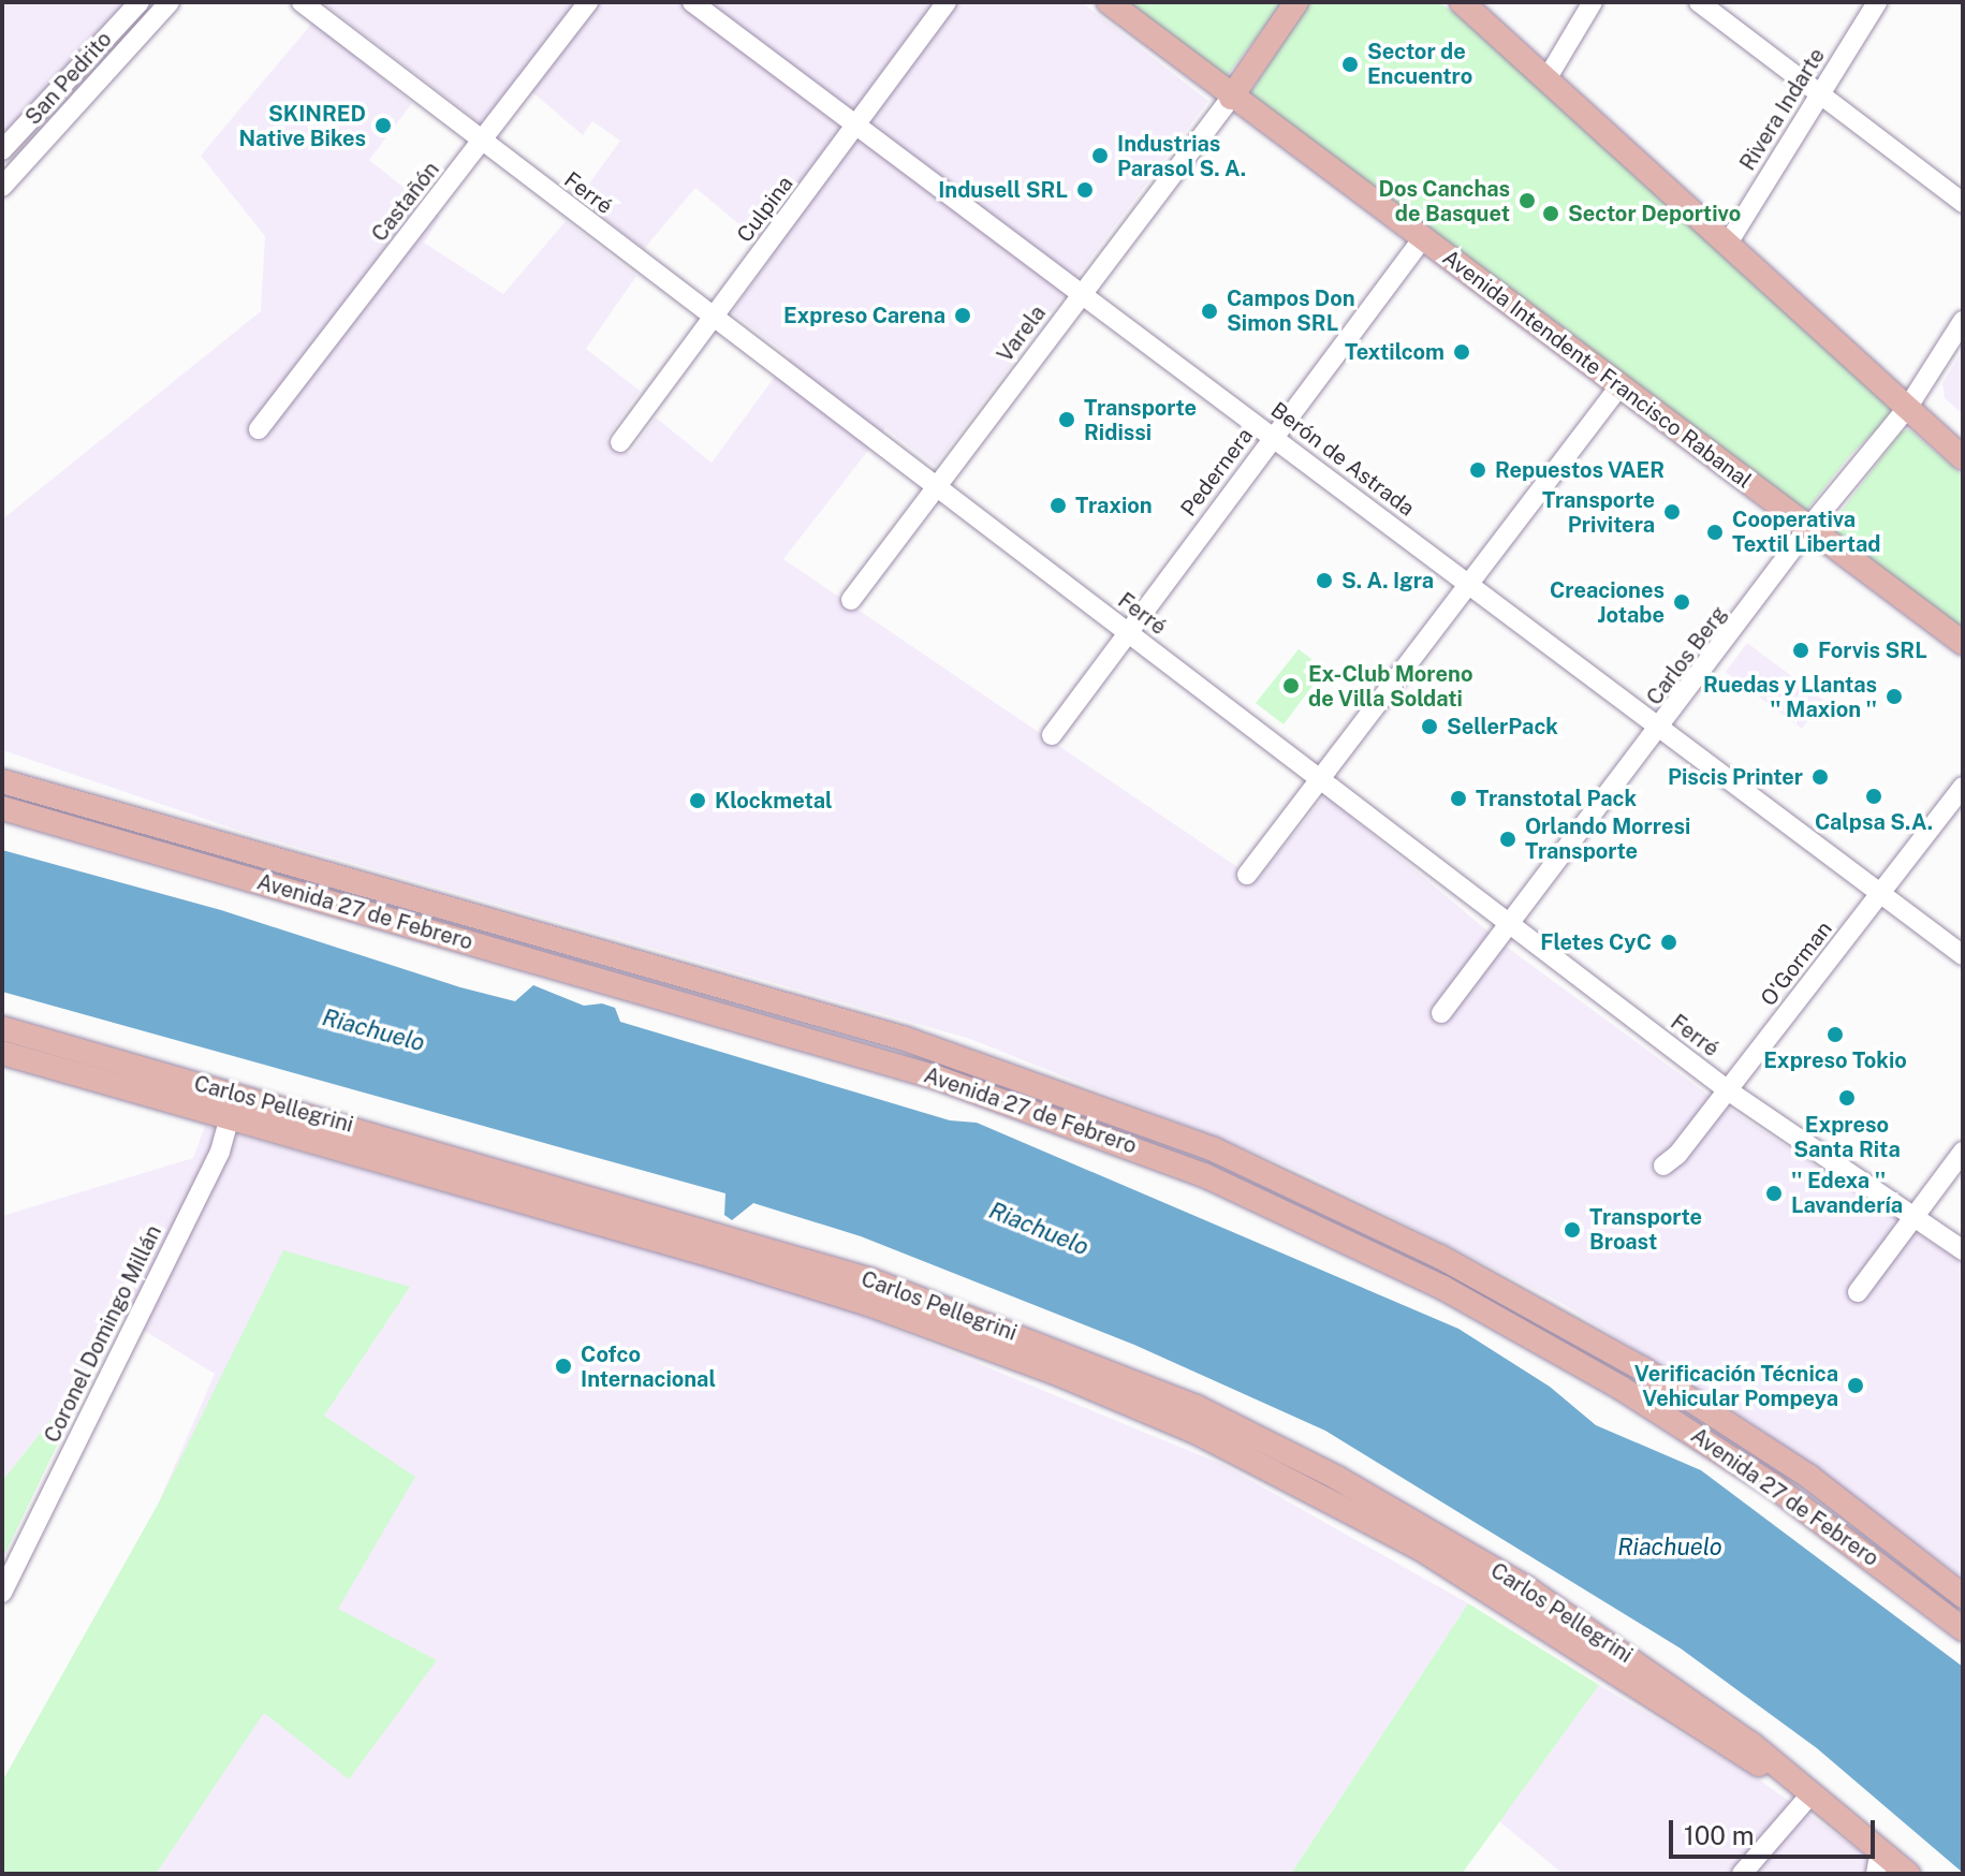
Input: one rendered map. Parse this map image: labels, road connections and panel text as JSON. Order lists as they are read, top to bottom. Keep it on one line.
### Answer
{"streets":{"main road":["Avenida Intendente Francisco Rabanal","Avenida 27 de Febrero","Carlos Pellegrini"],"street":["San Pedrito","Rivera Indarte","Ferré","Castañón","Culpina","Varela","Berón de Astrada","Pedernera","Carlos Berg","O'Gorman","Coronel Domingo Millán"]},"crossings":[["Ferré","Castañón"],["Ferré","Culpina"],["Ferré","Varela"],["Ferré","Pedernera"],["Ferré","Carlos Berg"],["Ferré","O'Gorman"],["Culpina","Berón de Astrada"],["Varela","Avenida Intendente Francisco Rabanal"],["Varela","Berón de Astrada"],["Avenida Intendente Francisco Rabanal","Pedernera"],["Avenida Intendente Francisco Rabanal","Carlos Berg"],["Berón de Astrada","Pedernera"],["Berón de Astrada","Carlos Berg"],["Berón de Astrada","O'Gorman"],["Carlos Pellegrini","Coronel Domingo Millán"]],"water":["Riachuelo"],"places":["Sector de Encuentro","SKINRED Native Bikes","Industrias Parasol S. A.","Indusell SRL","Dos Canchas de Basquet","Sector Deportivo","Campos Don Simon SRL","Expreso Carena","Textilcom","Transporte Ridissi","Repuestos VAER","Traxion","Transporte Privitera","Cooperativa Textil Libertad","S. A. Igra","Creaciones Jotabe","Forvis SRL","Ex-Club Moreno de Villa Soldati","Ruedas y Llantas '' Maxion ''","SellerPack","Piscis Printer","Calpsa S.A.","Transtotal Pack","Klockmetal","Orlando Morresi Transporte","Fletes CyC","Expreso Tokio","Expreso Santa Rita","'' Edexa '' Lavandería","Transporte Broast","Cofco Internacional","Verificación Técnica Vehicular Pompeya"],"scale_bar":"100 m"}
